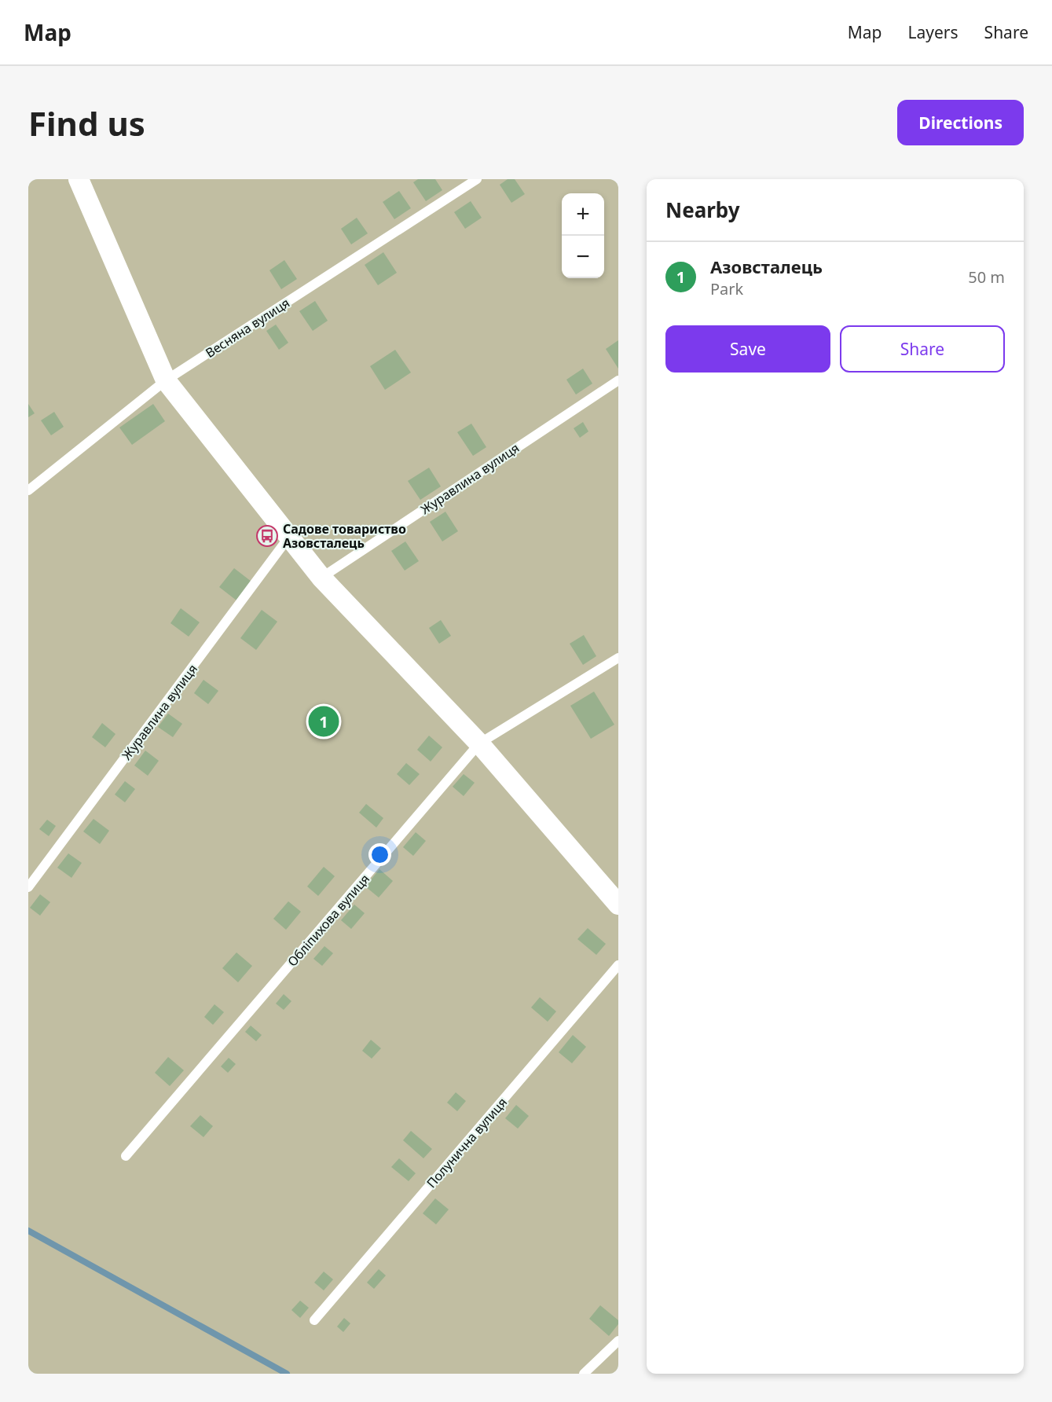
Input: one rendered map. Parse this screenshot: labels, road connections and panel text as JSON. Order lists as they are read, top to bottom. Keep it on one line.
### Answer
{"streets":{"lane":["Весняна вулиця","Журавлина вулиця","Обліпихова вулиця","Полунична вулиця"]},"places":{"bus stop":["Садове товариство Азовсталець"]},"page":{"header":"Map","nav":["Map","Layers","Share"],"buttons":["Directions",["Save","Share"]],"title":"Find us","heading":"Nearby","map_buttons":["+","−"],"list":[{"mark":"1","name":"Азовсталець","note":"Park","value":"50 m"}],"pins":"1"}}
